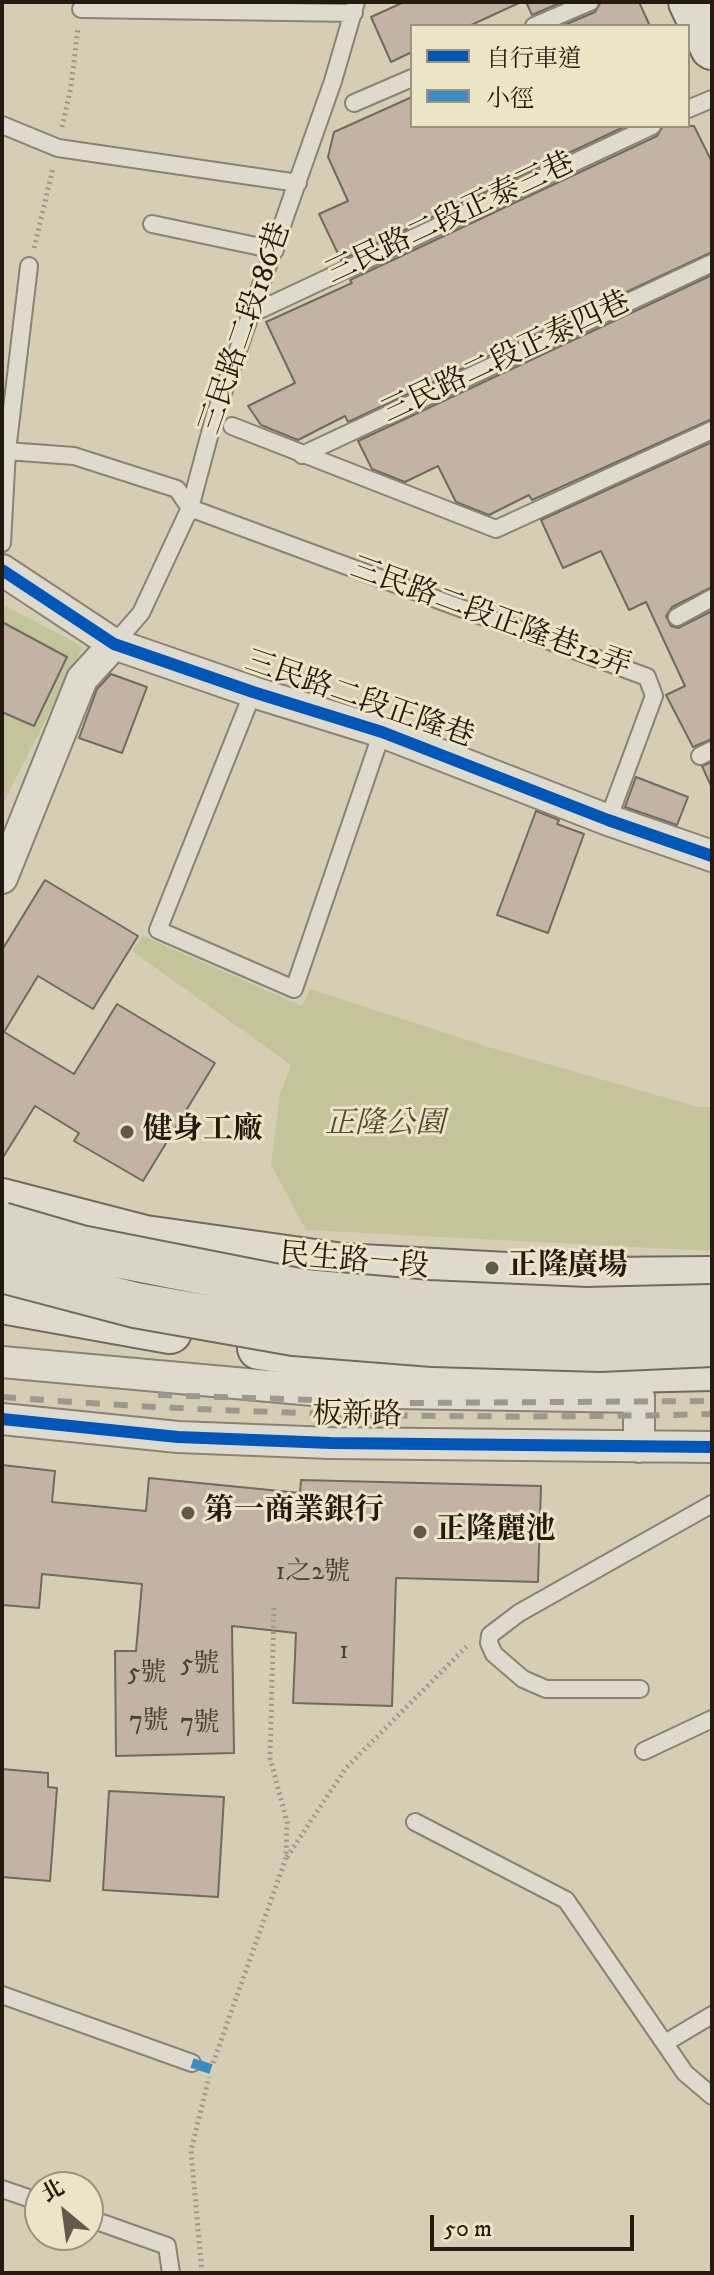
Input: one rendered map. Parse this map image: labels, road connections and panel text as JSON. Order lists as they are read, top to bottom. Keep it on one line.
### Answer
{"streets":{"main road":["民生路一段"],"street":["三民路二段正隆巷","板新路"],"lane":["三民路二段正泰三巷","三民路二段186巷","三民路二段正泰四巷","三民路二段正隆巷12弄"]},"crossings":[["三民路二段正泰三巷","三民路二段186巷"],["三民路二段186巷","三民路二段正隆巷12弄"],["三民路二段186巷","三民路二段正隆巷"],["三民路二段正隆巷12弄","三民路二段正隆巷"]],"parks":["正隆公園"],"places":["健身工廠","正隆廣場","第一商業銀行","正隆麗池"],"house_numbers":["1之2號","1","5號","5號","7號","7號"],"legend":["自行車道","小徑"],"scale_bar":"50 m","north":"top left"}
